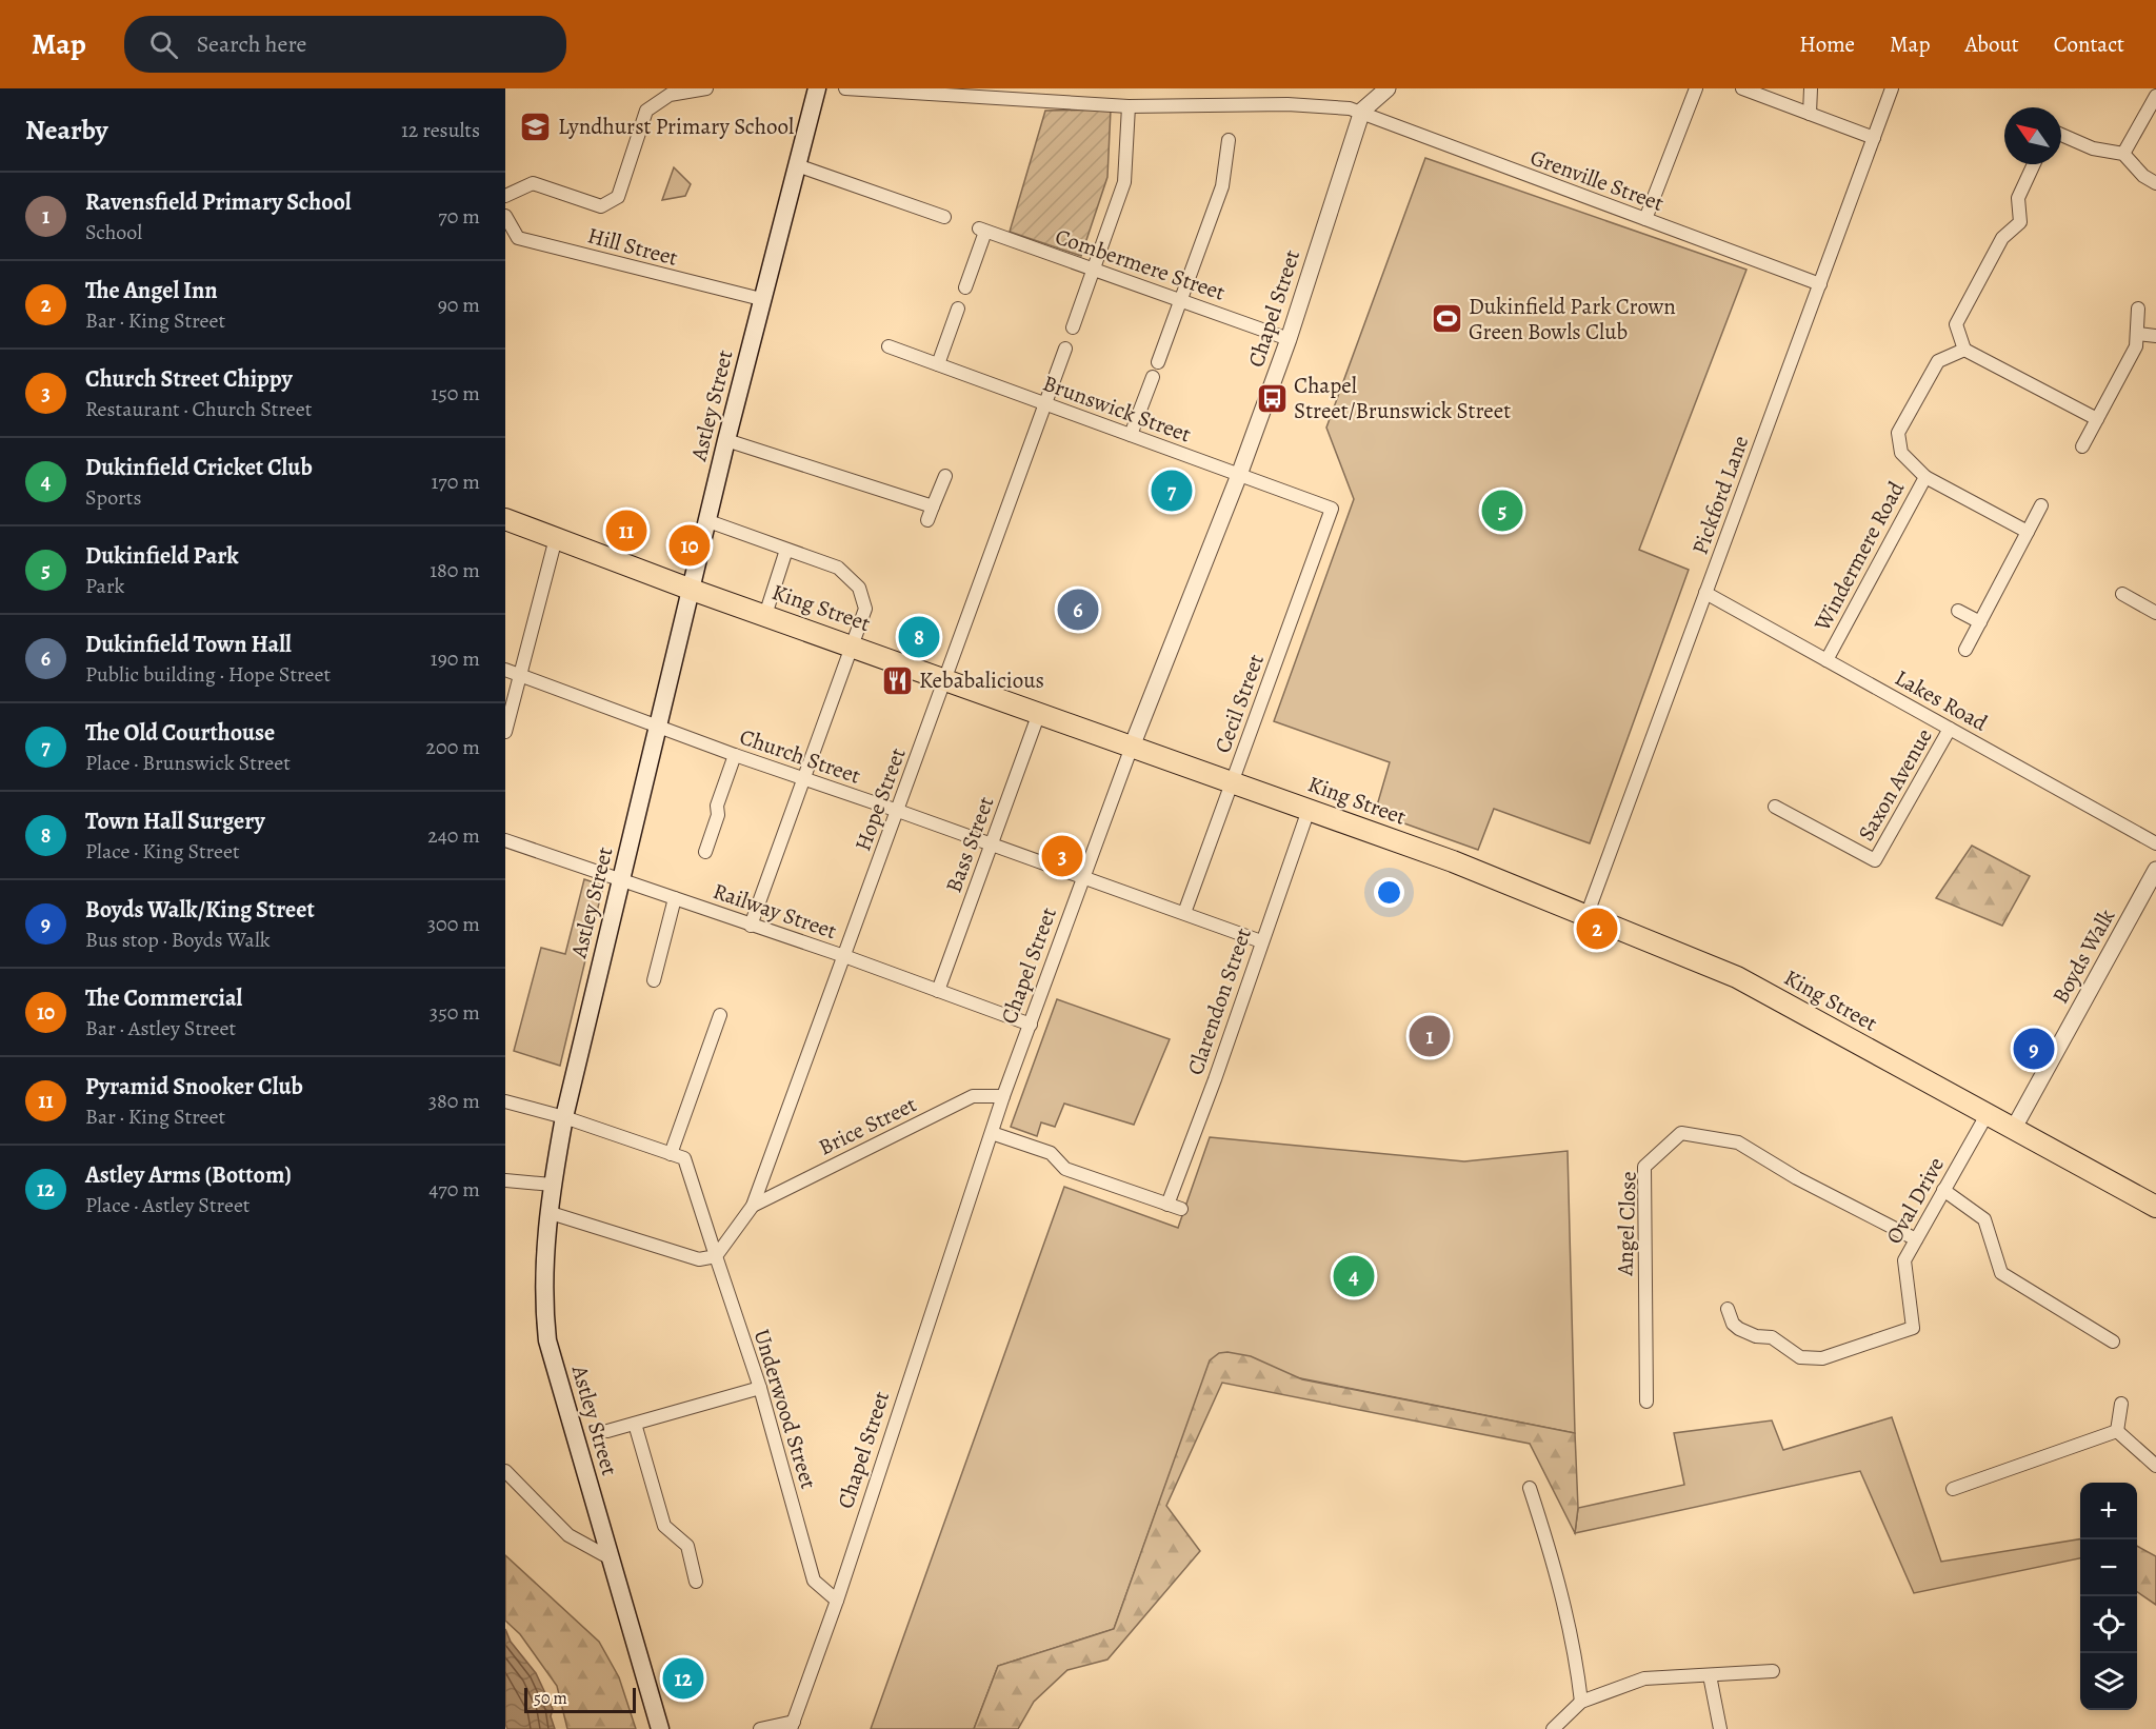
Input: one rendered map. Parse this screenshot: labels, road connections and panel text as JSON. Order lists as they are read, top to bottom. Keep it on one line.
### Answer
{"streets":{"main road":["Astley Street","King Street"],"street":["Grenville Street","Hill Street","Combermere Street","Chapel Street","Brunswick Street","Pickford Lane","Windermere Road","Lakes Road","Cecil Street","Church Street","Saxon Avenue","Hope Street","Bass Street","Railway Street","Boyds Walk","Clarendon Street","Brice Street","Oval Drive","Angel Close","Underwood Street"]},"crossings":[["Grenville Street","Chapel Street"],["Grenville Street","Pickford Lane"],["Hill Street","Astley Street"],["Combermere Street","Chapel Street"],["Chapel Street","Brunswick Street"],["Chapel Street","King Street"],["Chapel Street","Church Street"],["Chapel Street","Railway Street"],["Chapel Street","Brice Street"],["Chapel Street","Underwood Street"],["Astley Street","King Street"],["Astley Street","Church Street"],["Astley Street","Railway Street"],["Brunswick Street","Cecil Street"],["Brunswick Street","Hope Street"],["Pickford Lane","King Street"],["Pickford Lane","Lakes Road"],["Windermere Road","Lakes Road"],["King Street","Cecil Street"],["King Street","Hope Street"],["King Street","Bass Street"],["King Street","Boyds Walk"],["King Street","Clarendon Street"],["King Street","Oval Drive"],["Lakes Road","Saxon Avenue"],["Cecil Street","Church Street"],["Church Street","Hope Street"],["Church Street","Bass Street"],["Church Street","Clarendon Street"],["Hope Street","Railway Street"],["Hope Street","Brice Street"],["Hope Street","Underwood Street"],["Bass Street","Railway Street"],["Oval Drive","Angel Close"]],"places":{"school or university":["Lyndhurst Primary School"],"sports":["Dukinfield Park Crown Green Bowls Club"],"bus stop":["Chapel Street/Brunswick Street"],"restaurant":["Kebabalicious"]},"scale_bar":"50 m","north":"top left","page":{"header":"Map","search":"Search here","nav":["Home","Map","About","Contact"],"heading":["Nearby","12 results"],"list":[{"mark":"1","name":"Ravensfield Primary School","note":"School","value":"70 m"},{"mark":"2","name":"The Angel Inn","note":"Bar · King Street","value":"90 m"},{"mark":"3","name":"Church Street Chippy","note":"Restaurant · Church Street","value":"150 m"},{"mark":"4","name":"Dukinfield Cricket Club","note":"Sports","value":"170 m"},{"mark":"5","name":"Dukinfield Park","note":"Park","value":"180 m"},{"mark":"6","name":"Dukinfield Town Hall","note":"Public building · Hope Street","value":"190 m"},{"mark":"7","name":"The Old Courthouse","note":"Place · Brunswick Street","value":"200 m"},{"mark":"8","name":"Town Hall Surgery","note":"Place · King Street","value":"240 m"},{"mark":"9","name":"Boyds Walk/King Street","note":"Bus stop · Boyds Walk","value":"300 m"},{"mark":"10","name":"The Commercial","note":"Bar · Astley Street","value":"350 m"},{"mark":"11","name":"Pyramid Snooker Club","note":"Bar · King Street","value":"380 m"},{"mark":"12","name":"Astley Arms (Bottom)","note":"Place · Astley Street","value":"470 m"}],"pins":["7","5","11","10","6","8","3","2","1","9","4","12"],"map_buttons":["+","−"],"scale":"50 m"}}
